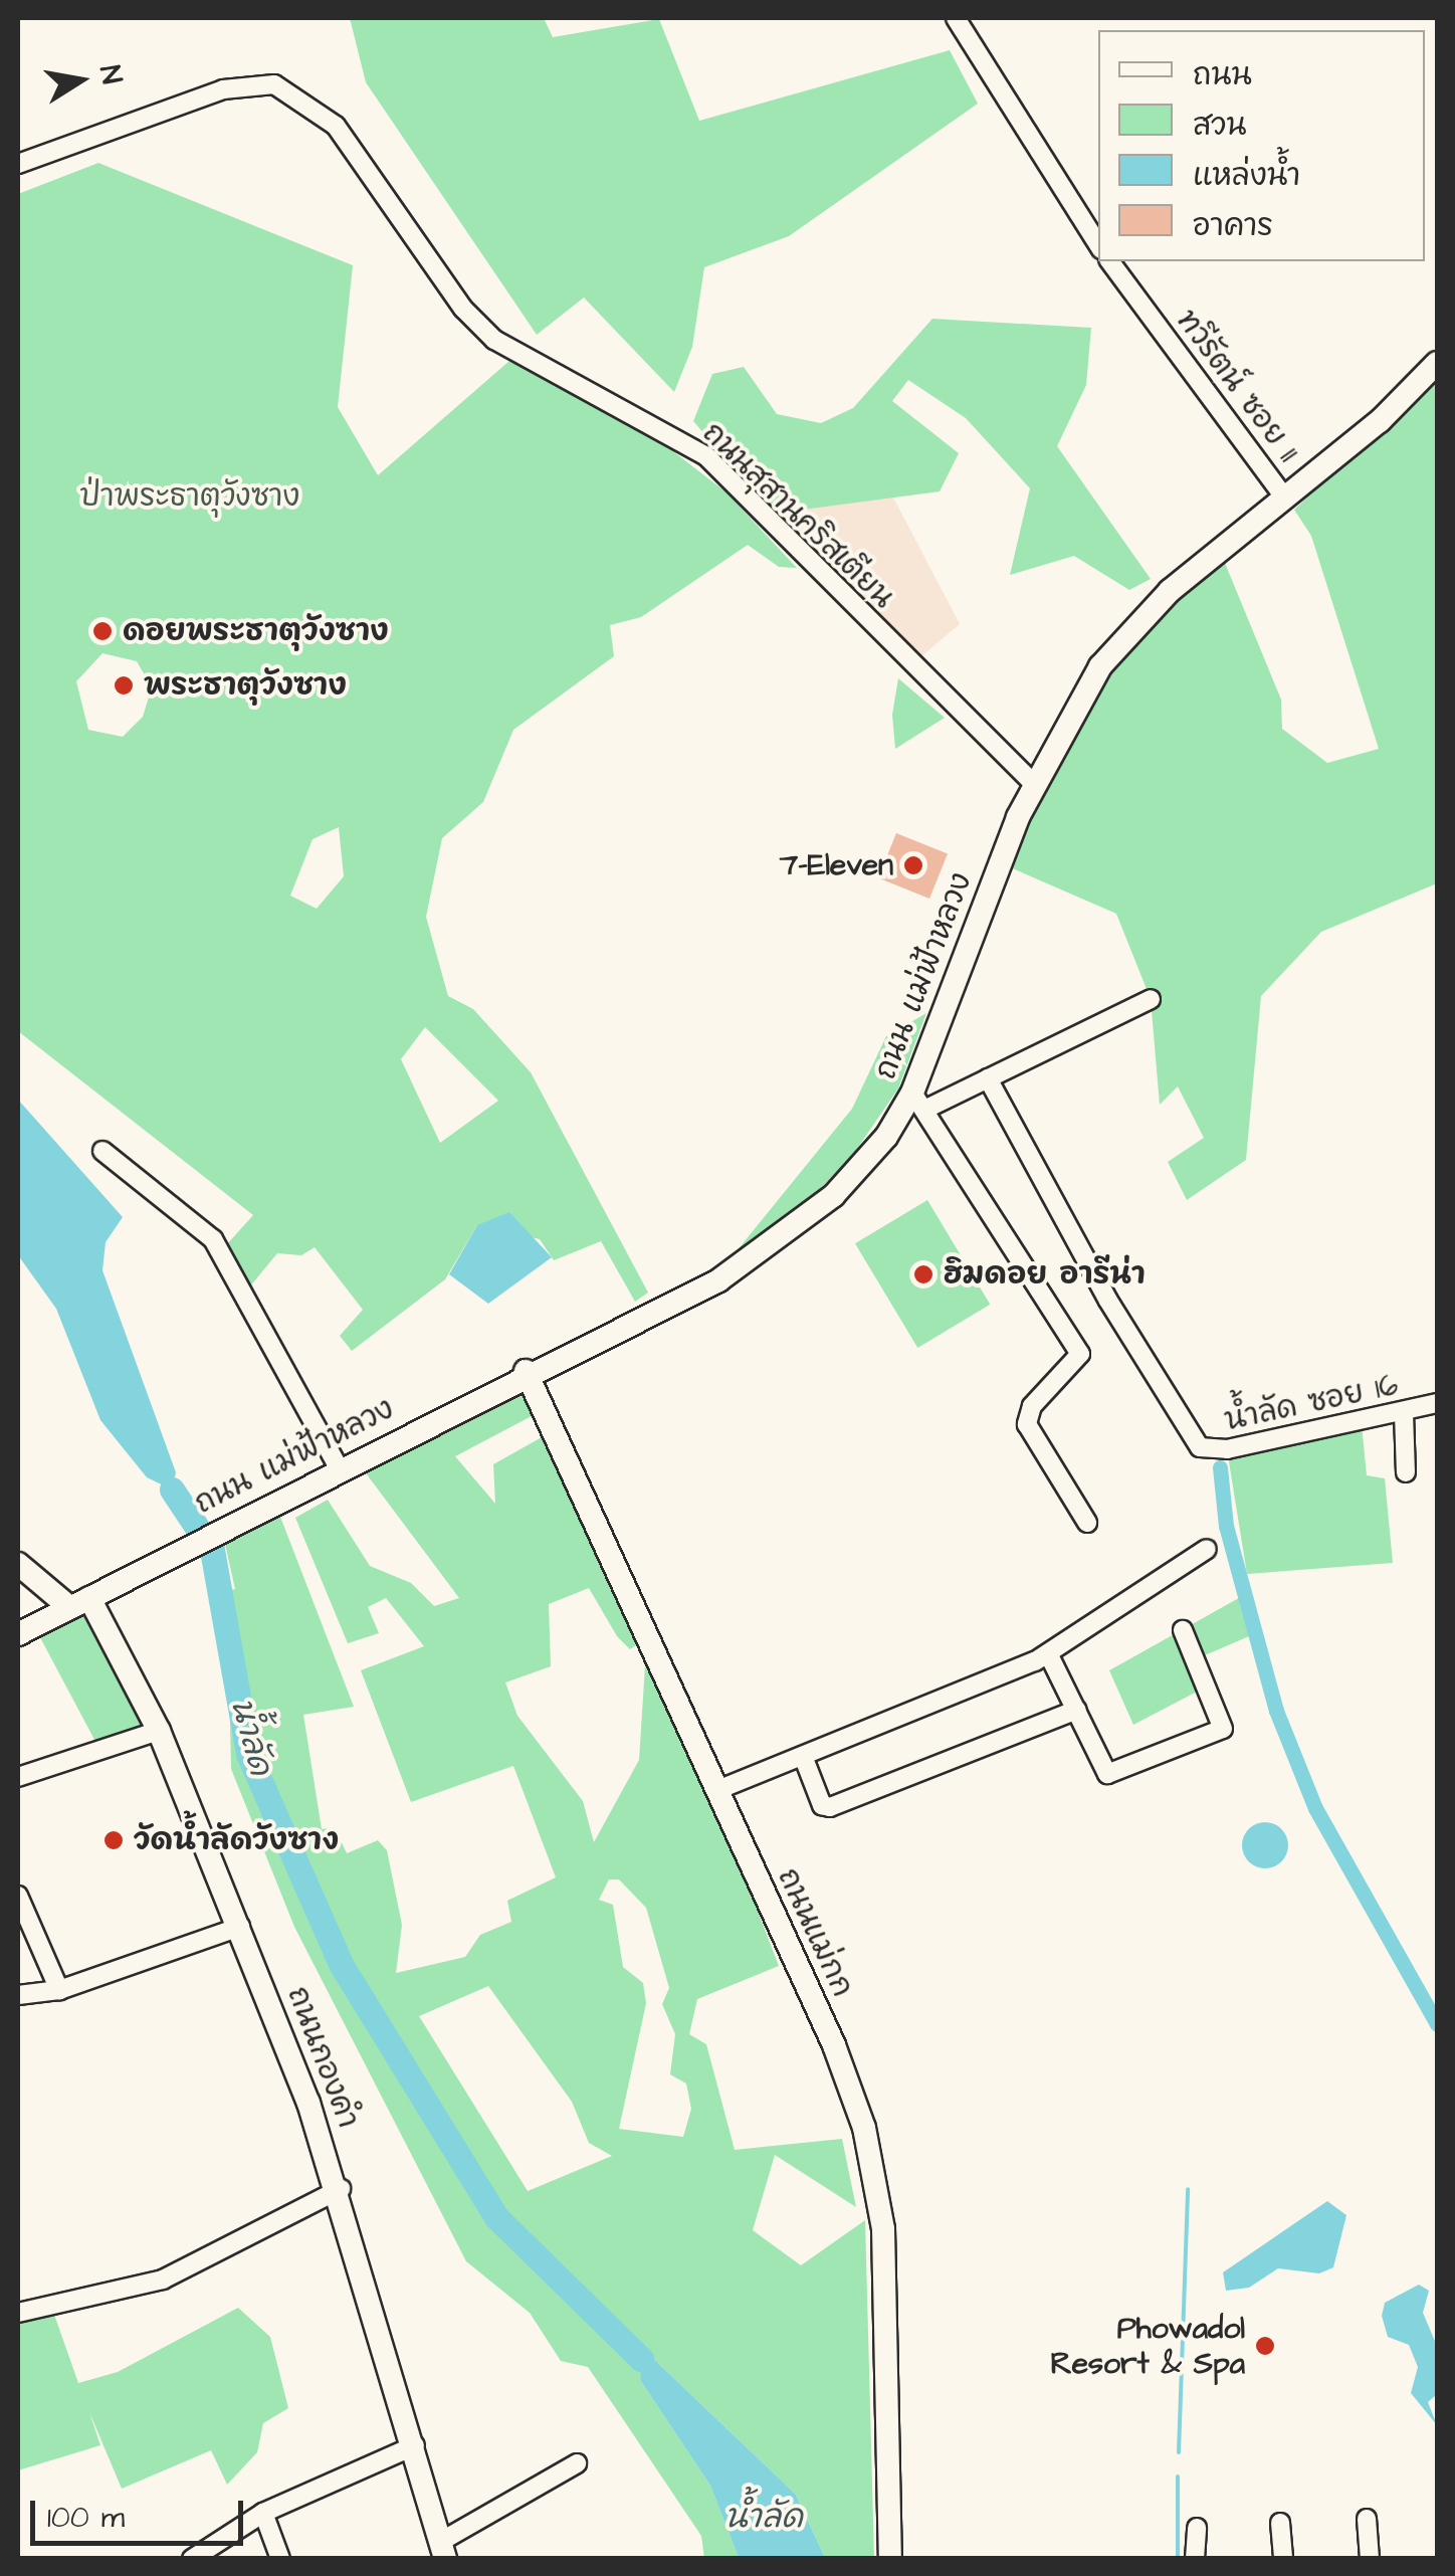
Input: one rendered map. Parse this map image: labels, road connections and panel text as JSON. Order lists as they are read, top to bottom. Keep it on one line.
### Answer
{"streets":{"street":["ทวีรัตน์ ซอย 11","ถนนสุสานคริสเตียน","ถนน แม่ฟ้าหลวง","น้ำลัด ซอย 16","ถนนแม่กก","ถนนกองคำ"]},"crossings":[["ทวีรัตน์ ซอย 11","ถนน แม่ฟ้าหลวง"],["ถนนสุสานคริสเตียน","ถนน แม่ฟ้าหลวง"],["ถนน แม่ฟ้าหลวง","ถนนแม่กก"],["ถนน แม่ฟ้าหลวง","ถนนกองคำ"]],"water":["น้ำลัด"],"parks":["ป่าพระธาตุวังซาง"],"places":["ดอยพระธาตุวังซาง","พระธาตุวังซาง","7-Eleven","ฮิมดอย อารีน่า","วัดน้ำลัดวังซาง","Phowadol Resort & Spa"],"legend":["ถนน","สวน","แหล่งน้ำ","อาคาร"],"scale_bar":"100 m","north":"right"}
